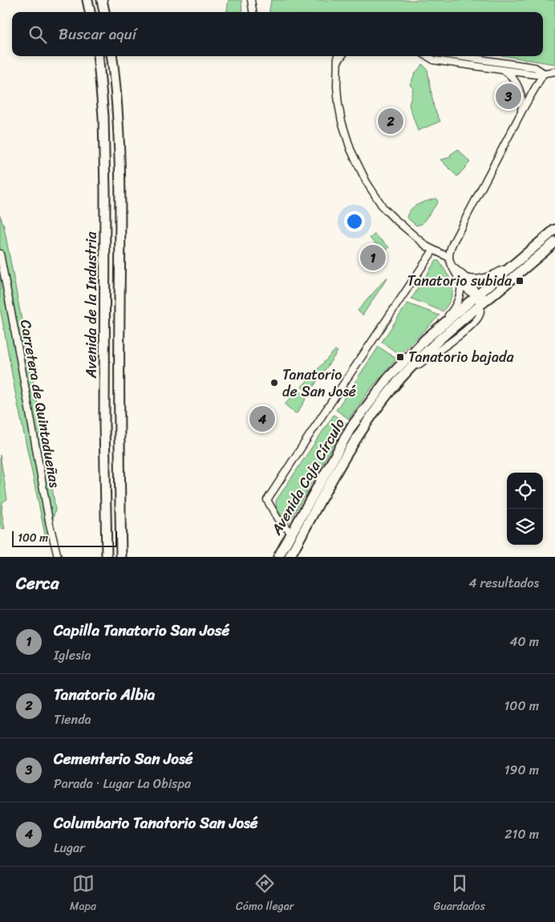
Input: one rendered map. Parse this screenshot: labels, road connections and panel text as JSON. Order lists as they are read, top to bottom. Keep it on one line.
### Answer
{"streets":{"main road":["Avenida de la Industria","Avenida Caja Círculo"],"street":["Carretera de Quintadueñas"]},"places":{"transit":["Tanatorio subida","Tanatorio bajada"],"other":["Tanatorio de San José"]},"scale_bar":"100 m","page":{"search":"Buscar aquí","pins":["3","2","1","4"],"scale":"100 m","heading":["Cerca","4 resultados"],"list":[{"mark":"1","name":"Capilla Tanatorio San José","note":"Iglesia","value":"40 m"},{"mark":"2","name":"Tanatorio Albia","note":"Tienda","value":"100 m"},{"mark":"3","name":"Cementerio San José","note":"Parada · Lugar La Obispa","value":"190 m"},{"mark":"4","name":"Columbario Tanatorio San José","note":"Lugar","value":"210 m"}],"nav":["Mapa","Cómo llegar","Guardados"]}}
